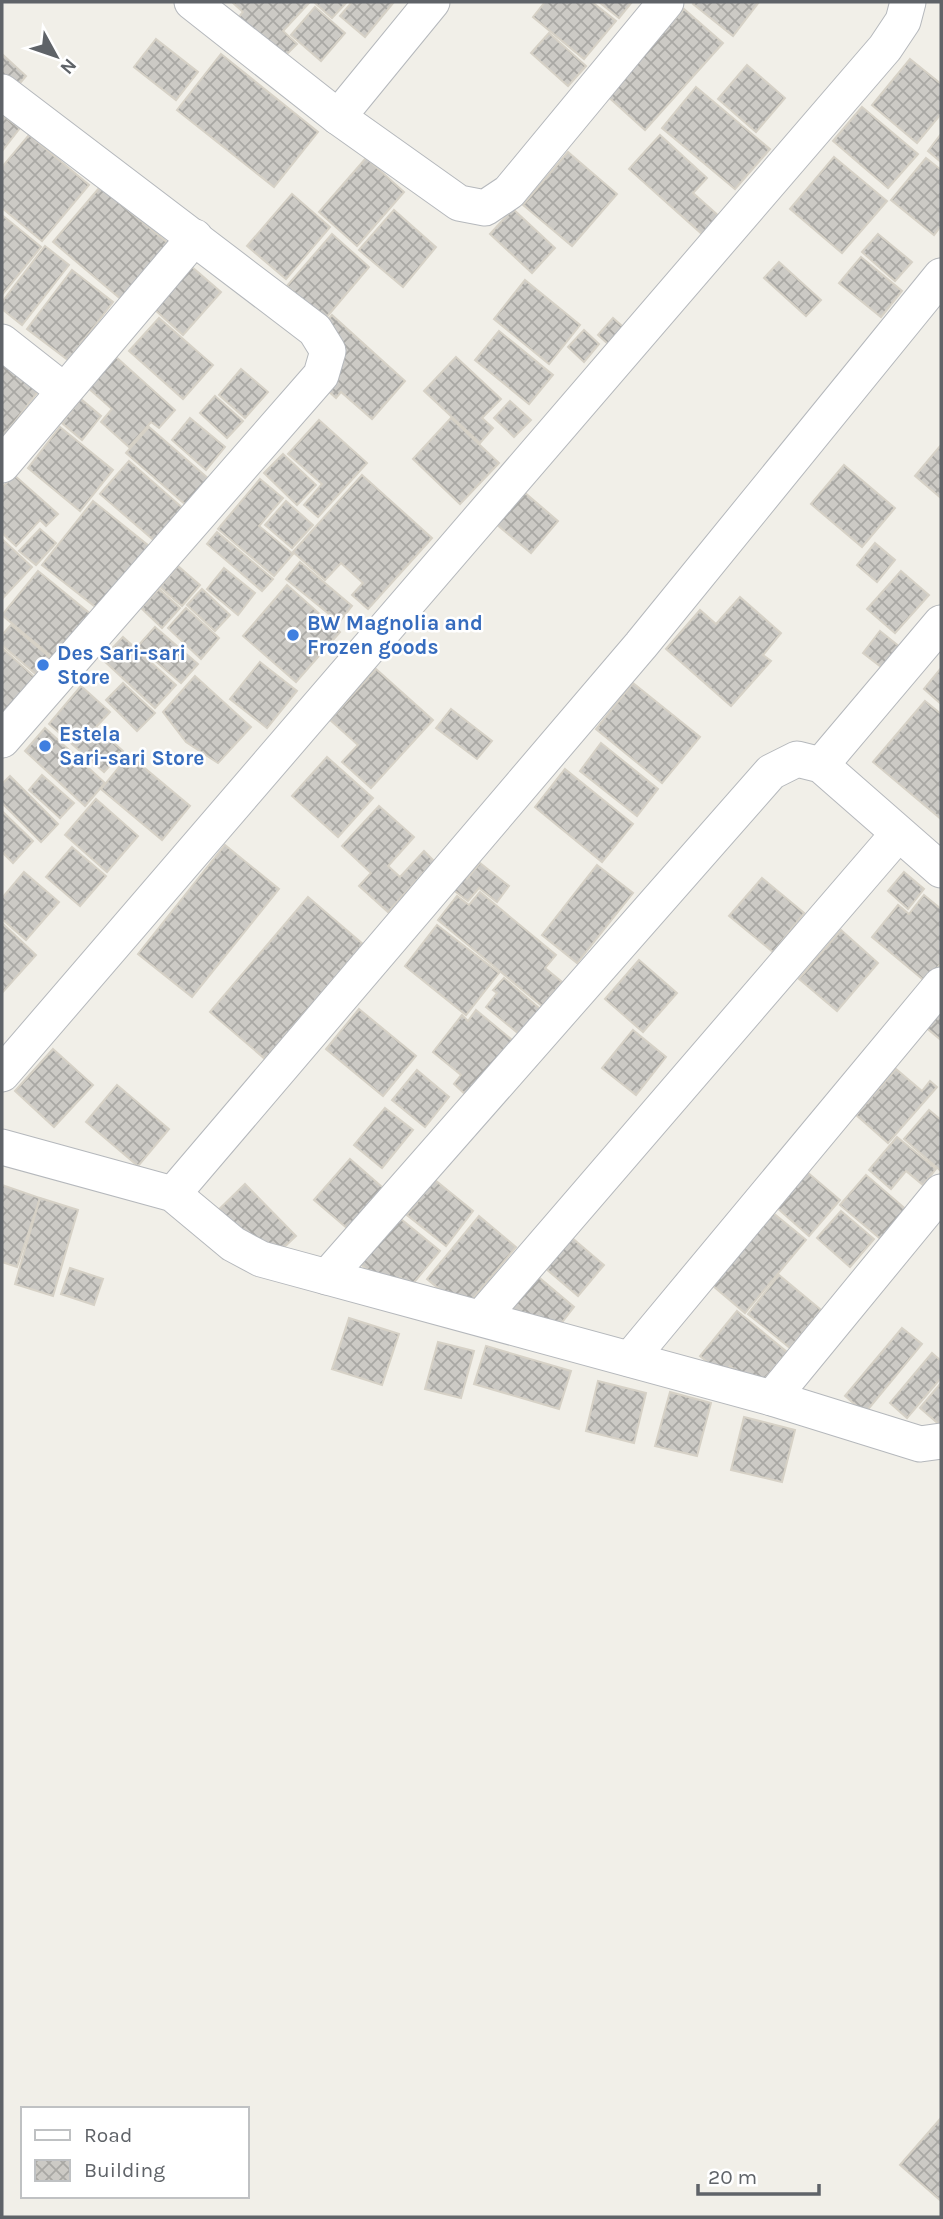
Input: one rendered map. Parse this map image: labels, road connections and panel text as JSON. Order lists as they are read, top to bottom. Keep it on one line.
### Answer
{"places":["BW Magnolia and Frozen goods","Des Sari-sari Store","Estela Sari-sari Store"],"legend":["Road","Building"],"scale_bar":"20 m","north":"bottom right"}
